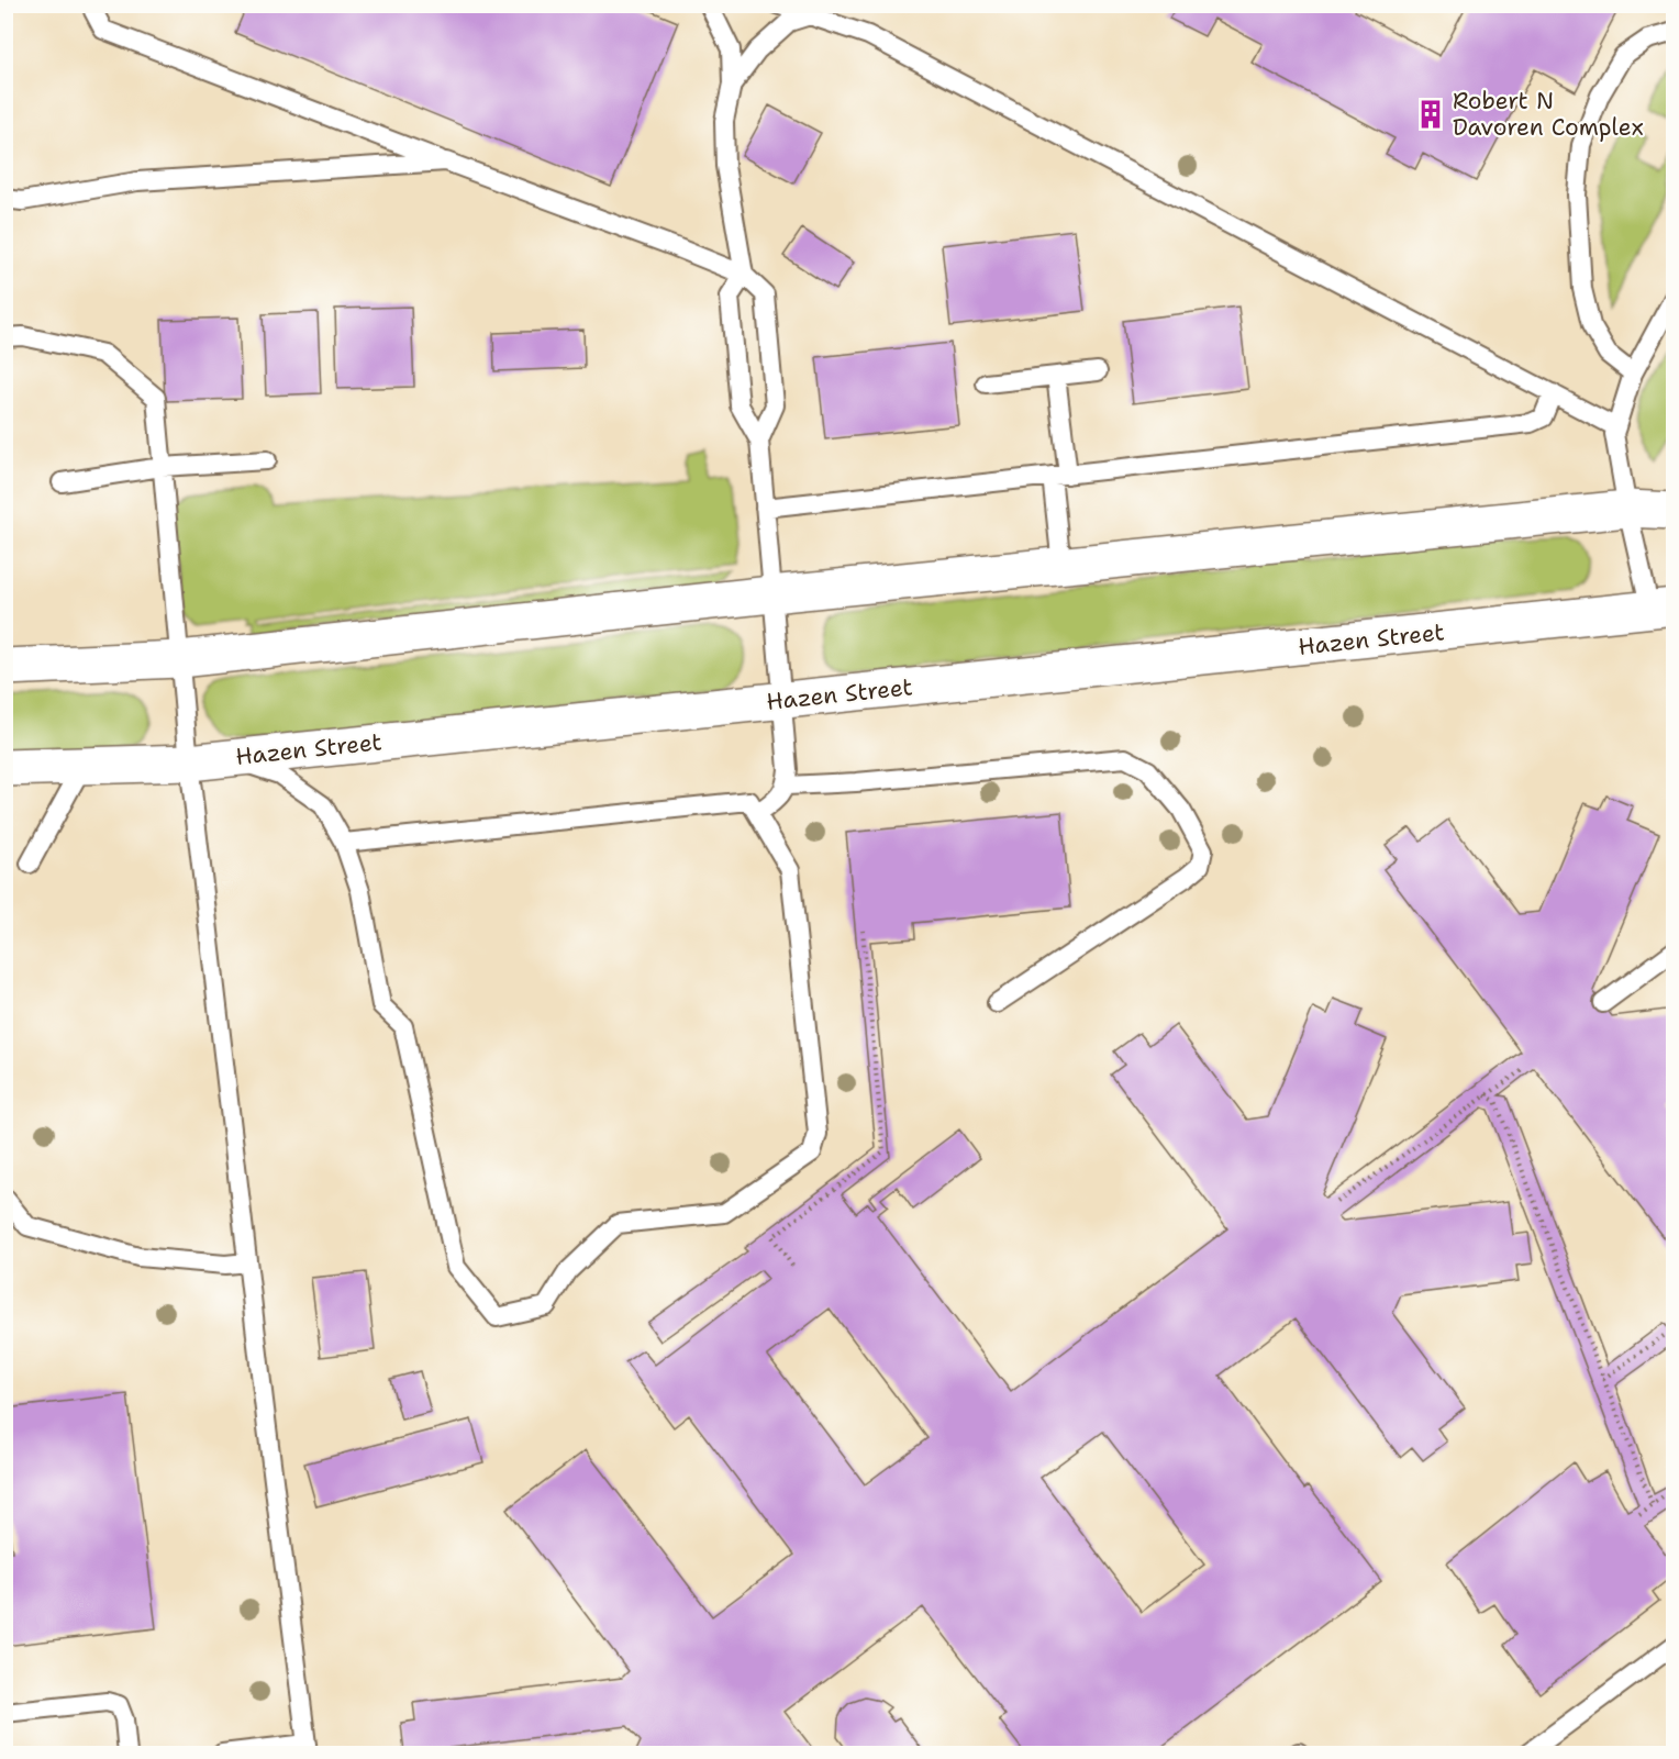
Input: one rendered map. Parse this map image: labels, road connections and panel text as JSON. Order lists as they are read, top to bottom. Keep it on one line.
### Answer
{"streets":{"street":["Hazen Street"]},"places":{"building":["Robert N Davoren Complex"]}}
